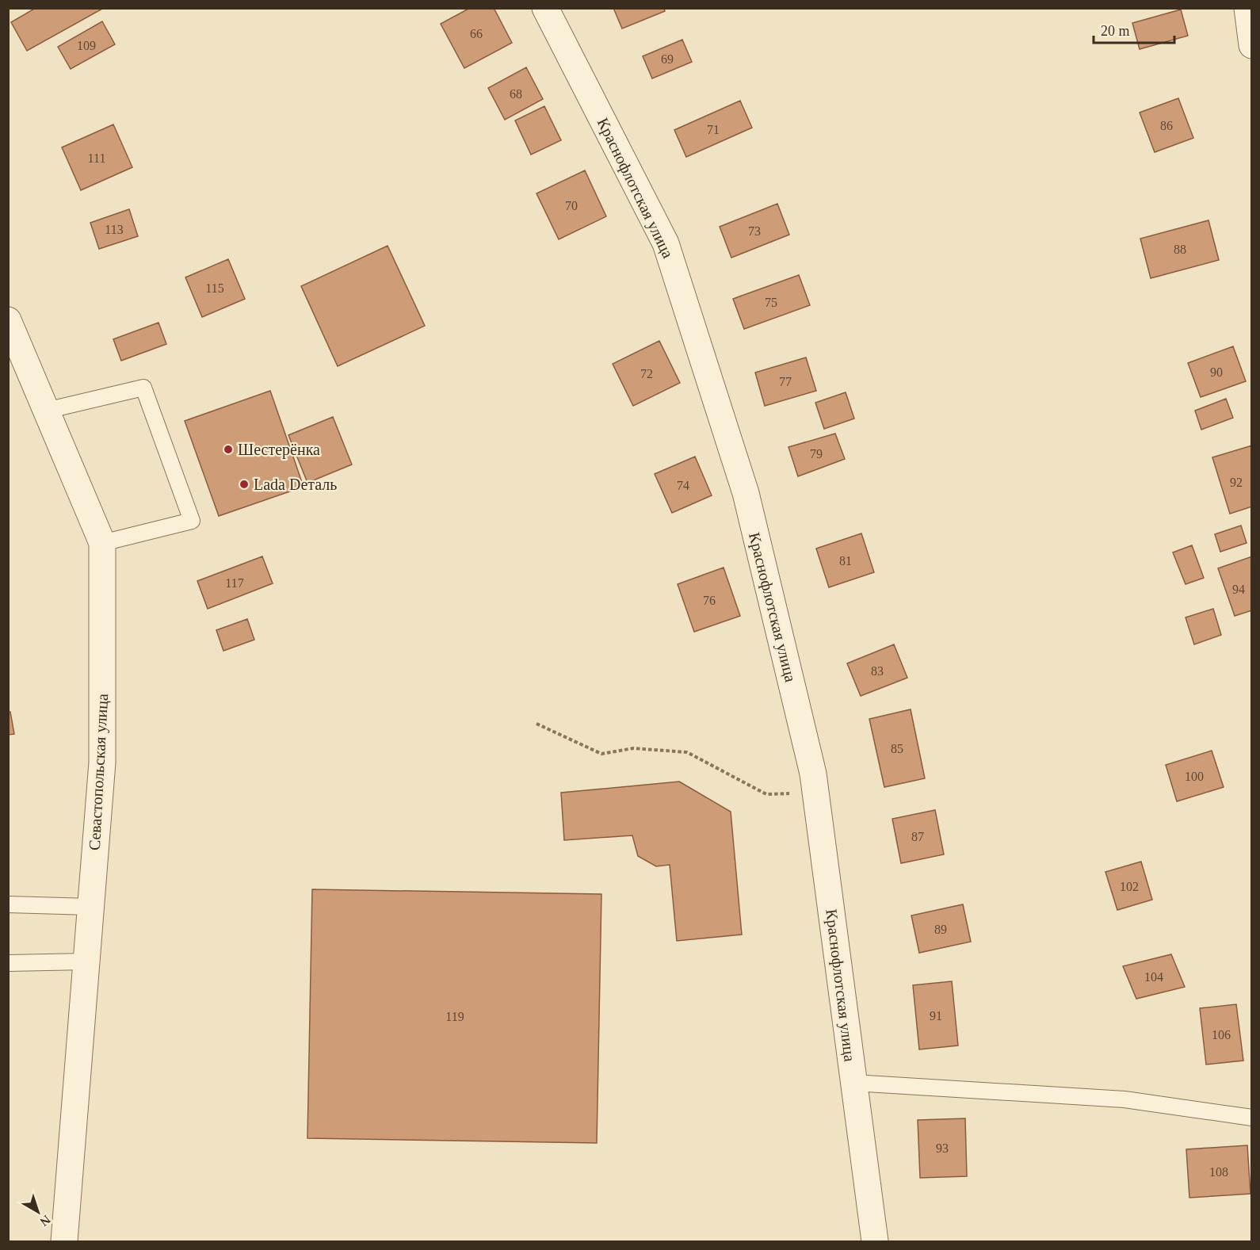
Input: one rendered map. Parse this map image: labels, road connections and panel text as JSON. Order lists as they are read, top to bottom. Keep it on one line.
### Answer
{"streets":{"street":["Краснофлотская улица","Севастопольская улица"]},"places":["Шестерёнка","Lada Dеталь"],"house_numbers":["66","109","69","68","86","71","111","70","113","73","88","115","75","90","72","77","79","92","74","81","117","94","76","83","85","100","87","102","89","104","91","119","106","93","108"],"scale_bar":"20 m","north":"bottom right"}
